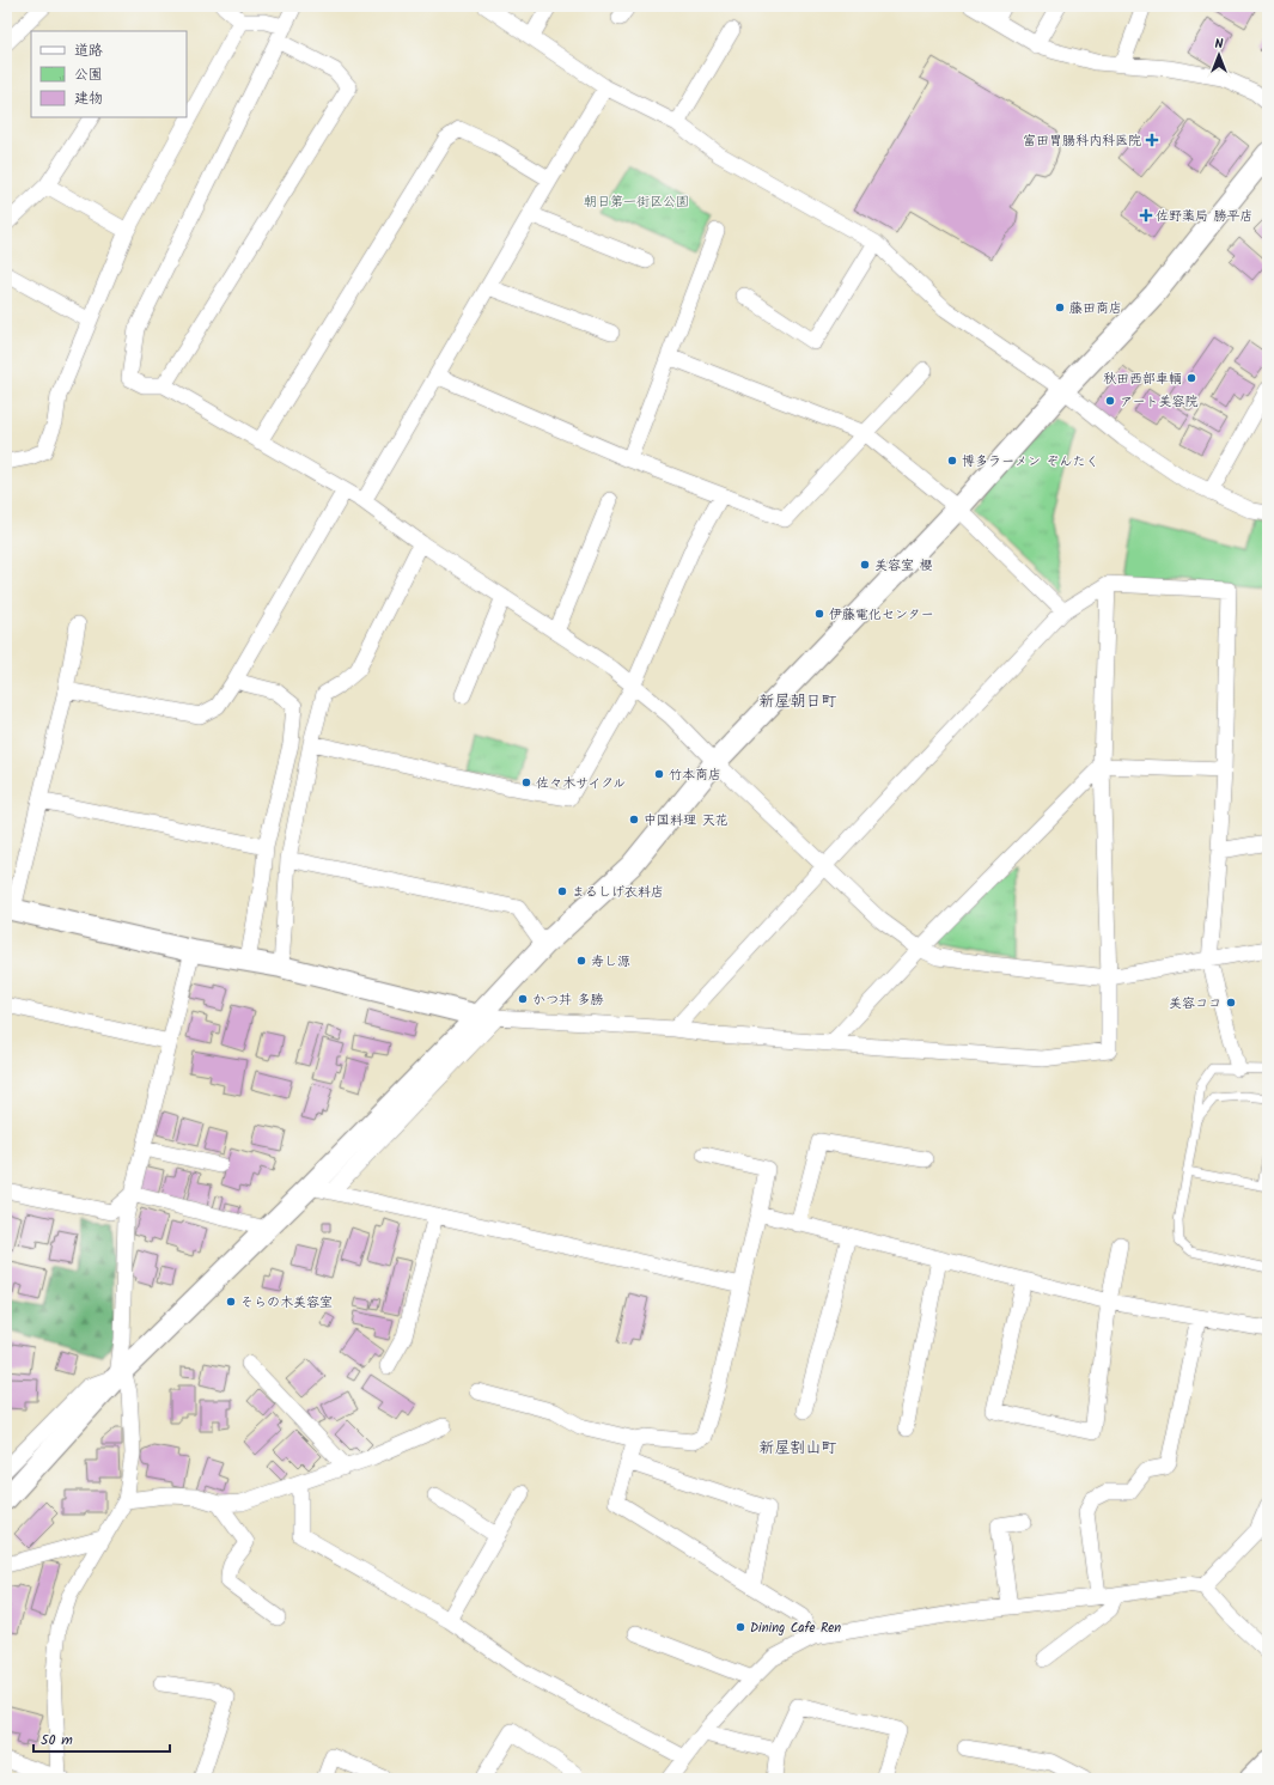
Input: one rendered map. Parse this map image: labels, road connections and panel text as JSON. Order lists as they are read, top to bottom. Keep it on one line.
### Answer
{"districts":["新屋朝日町","新屋割山町"],"parks":["朝日第一街区公園"],"places":{"health":["富田胃腸科内科医院","佐野薬局 勝平店"],"other":["藤田商店","秋田西部車輌","アート美容院","博多ラーメン ぞんたく","美容室 櫻","伊藤電化センター","竹本商店","佐々木サイクル","中国料理 天花","まるしげ衣料店","寿し源","かつ丼 多勝","美容ココ","そらの木美容室","Dining Cafe Ren"]},"legend":["道路","公園","建物"],"scale_bar":"50 m","north":"top"}
